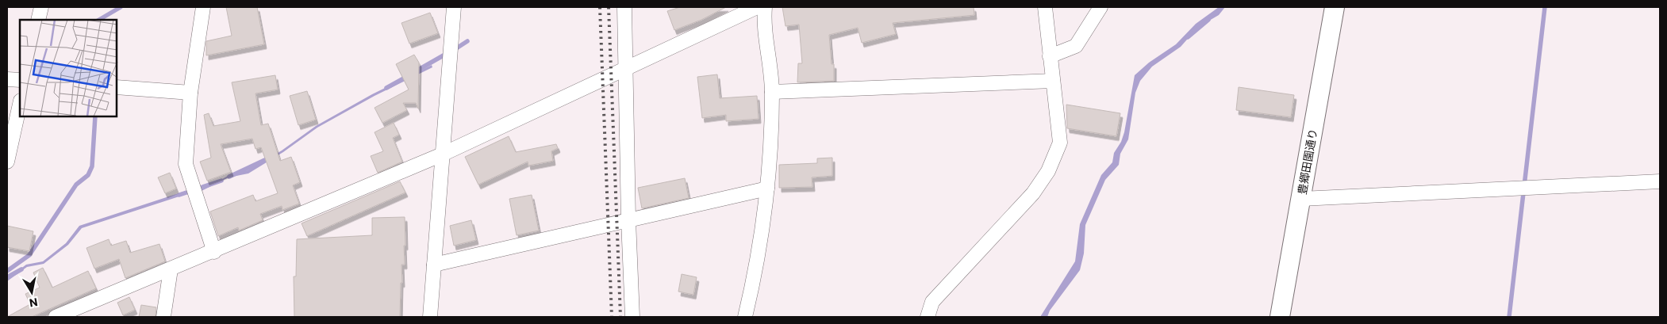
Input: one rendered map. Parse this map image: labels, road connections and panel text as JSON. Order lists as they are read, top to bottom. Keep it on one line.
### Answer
{"streets":{"street":["豊郷田園通り"]},"north":"bottom"}
